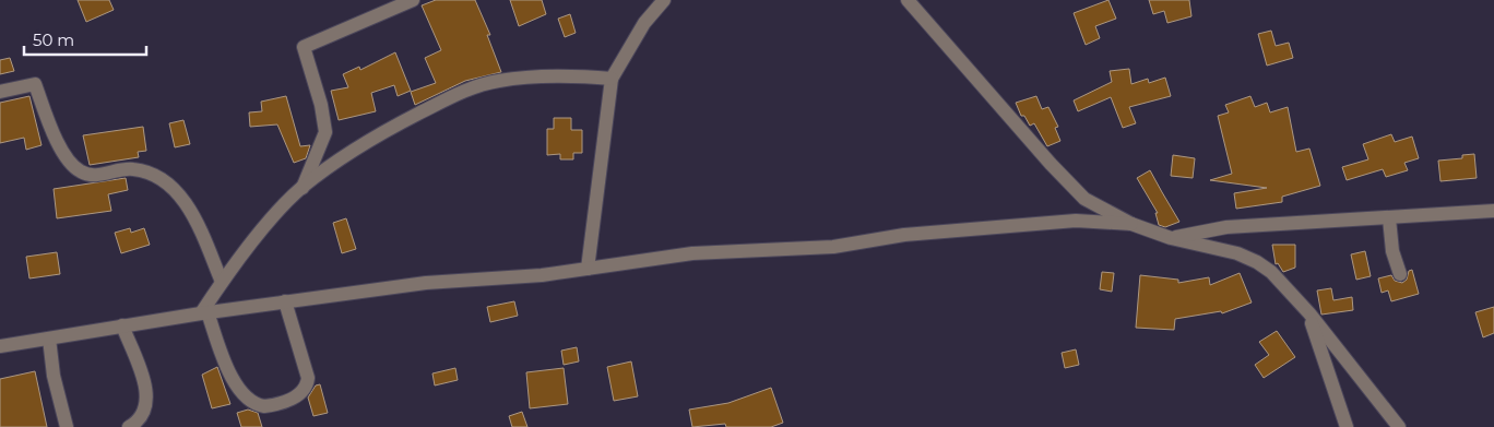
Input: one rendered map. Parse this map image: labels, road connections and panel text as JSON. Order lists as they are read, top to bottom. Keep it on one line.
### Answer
{"scale_bar":"50 m"}
